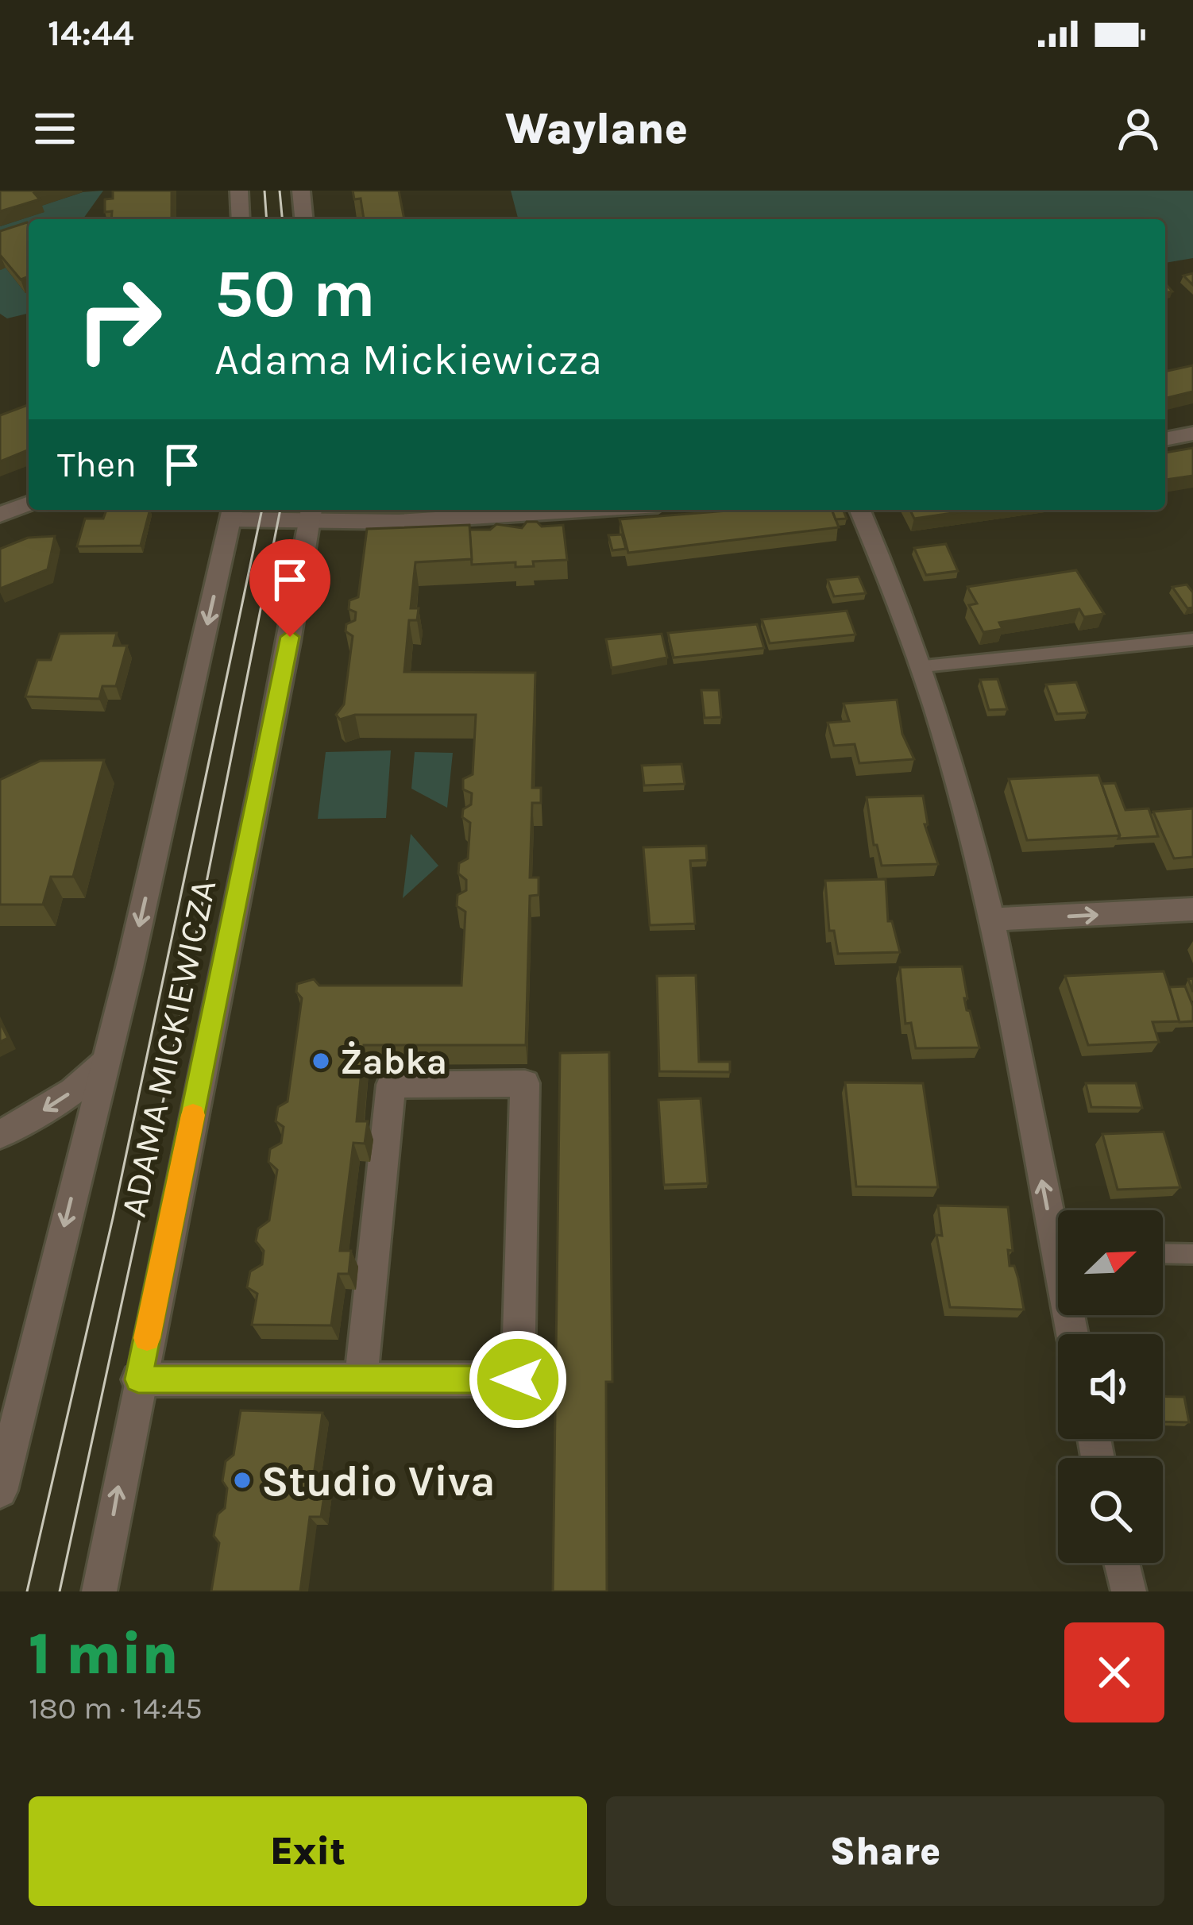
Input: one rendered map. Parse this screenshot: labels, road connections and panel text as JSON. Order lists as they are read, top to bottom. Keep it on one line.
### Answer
{"streets":{"street":["ADAMA MICKIEWICZA"]},"places":["Żabka","Studio Viva"],"north":"top right","page":{"status":"14:44","header":"Waylane","turn":["50 m","Adama Mickiewicza"],"then":"Then","heading":["1 min","180 m · 14:45"],"buttons":["Exit","Share"]}}
